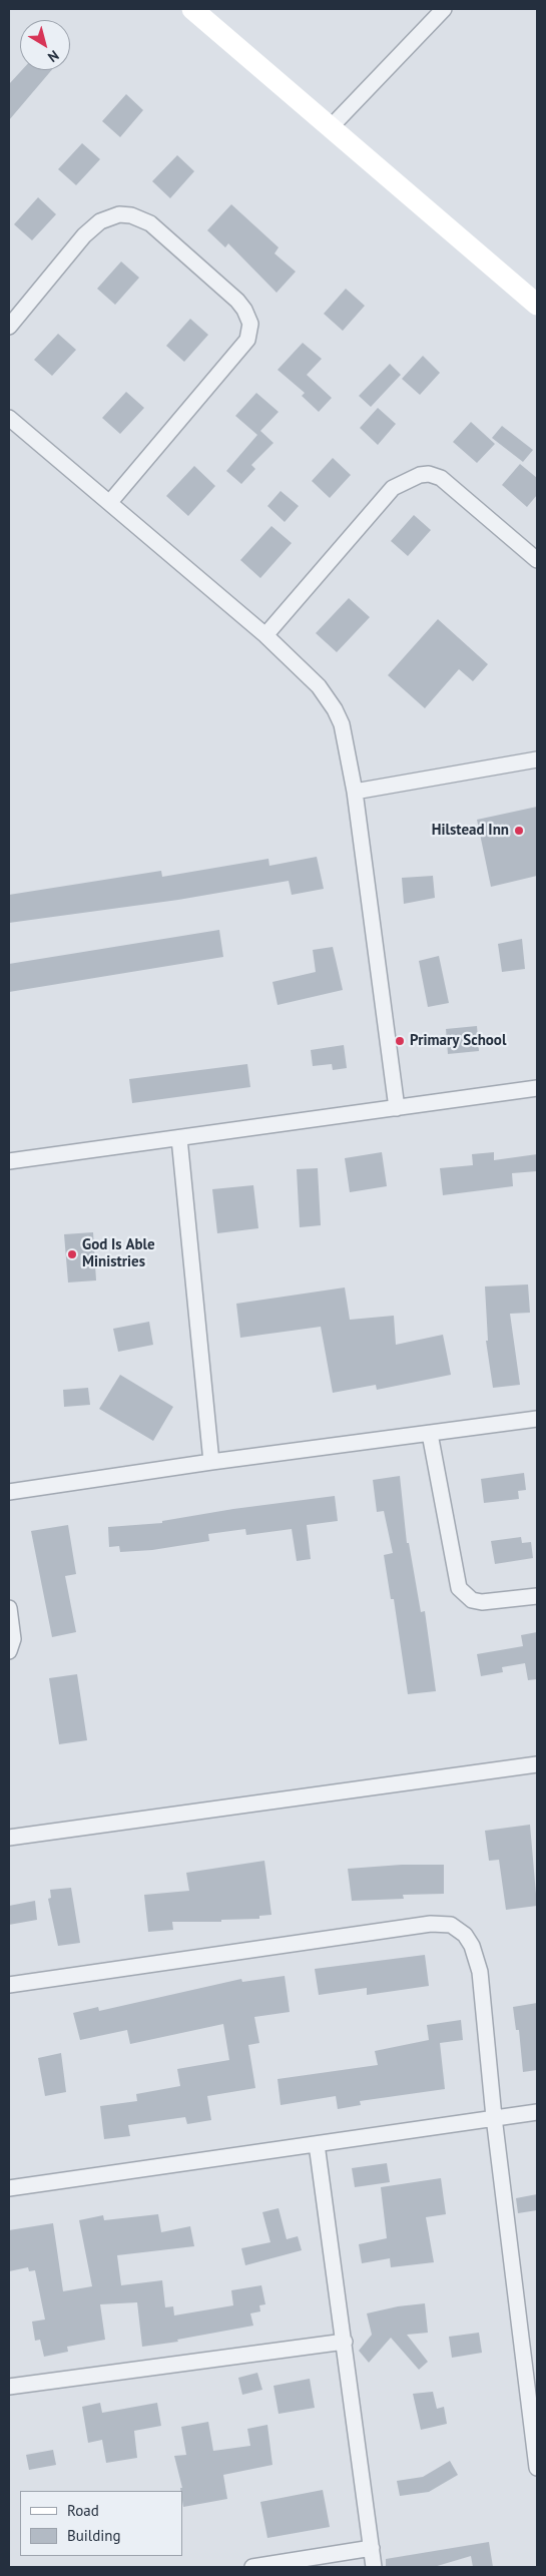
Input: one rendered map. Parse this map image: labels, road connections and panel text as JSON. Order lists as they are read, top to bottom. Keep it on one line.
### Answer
{"places":["Hilstead Inn","Primary School","God Is Able Ministries"],"legend":["Road","Building"],"north":"bottom right"}
